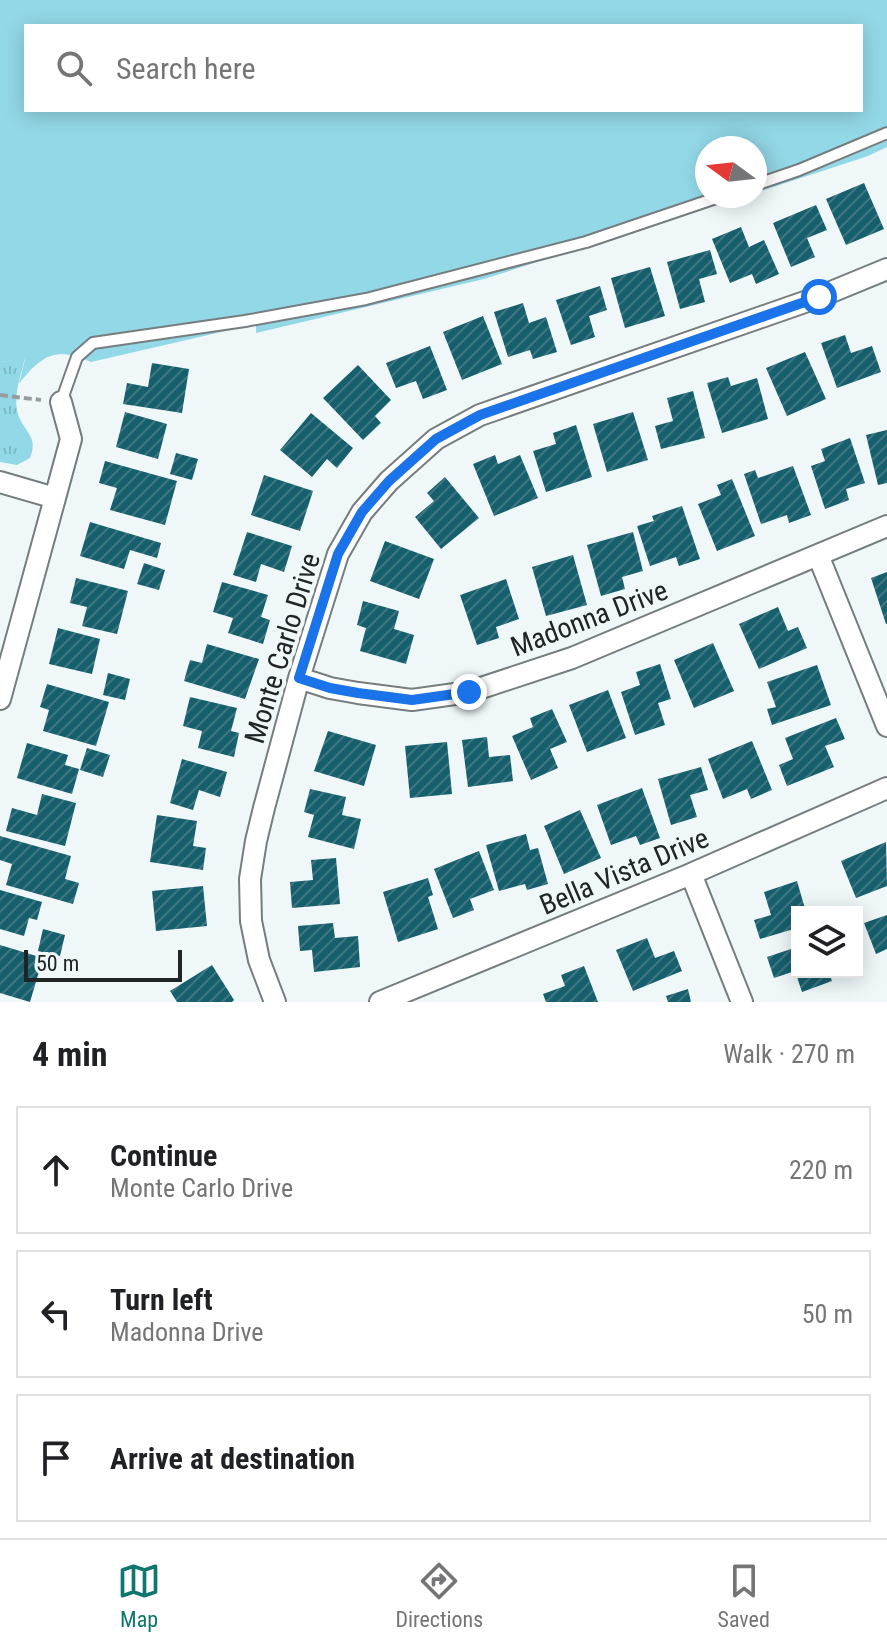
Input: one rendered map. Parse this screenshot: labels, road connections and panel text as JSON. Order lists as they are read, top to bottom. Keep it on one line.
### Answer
{"streets":{"street":["Madonna Drive","Monte Carlo Drive","Bella Vista Drive"]},"crossings":[["Madonna Drive","Monte Carlo Drive"]],"scale_bar":"50 m","north":"left","page":{"search":"Search here","scale":"50 m","heading":["4 min","Walk · 270 m"],"list":[["Continue","Monte Carlo Drive","220 m"],["Turn left","Madonna Drive","50 m"],"Arrive at destination"],"nav":["Map","Directions","Saved"]}}
